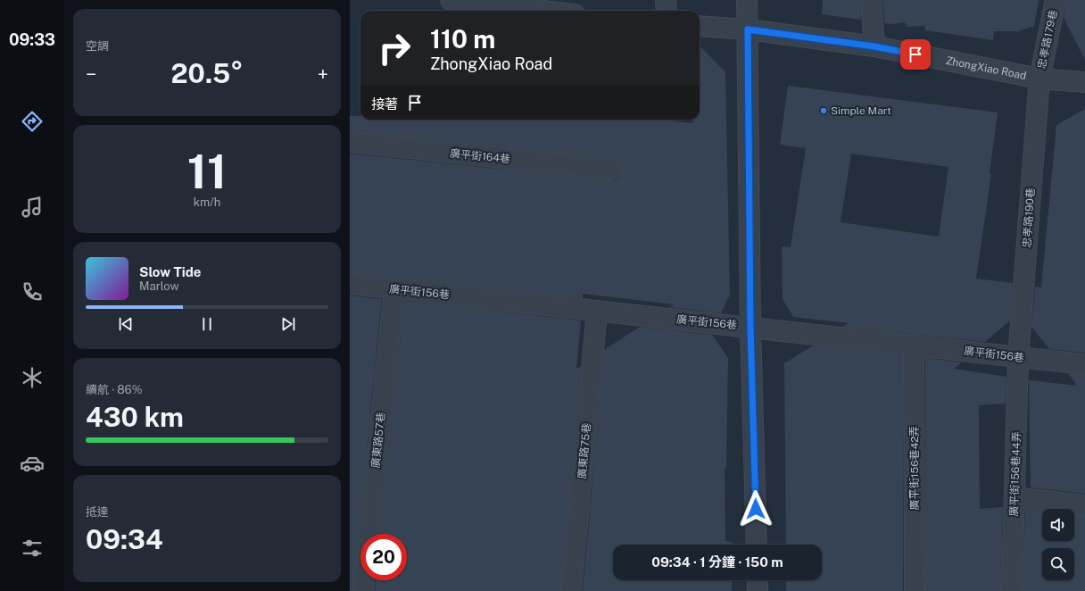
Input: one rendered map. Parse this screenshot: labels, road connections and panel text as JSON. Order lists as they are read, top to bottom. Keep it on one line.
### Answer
{"streets":{"lane":["忠孝路179巷","ZhongXiao Road","廣平街164巷","忠孝路190巷","廣平街156巷","廣東路57巷","廣東路75巷","廣平街156巷42弄","廣平街156巷44弄"]},"crossings":[["忠孝路179巷","ZhongXiao Road"],["忠孝路179巷","忠孝路190巷"],["ZhongXiao Road","忠孝路190巷"],["忠孝路190巷","廣平街156巷"],["忠孝路190巷","廣平街156巷44弄"],["廣平街156巷","廣東路57巷"],["廣平街156巷","廣東路75巷"],["廣平街156巷","廣平街156巷42弄"],["廣平街156巷","廣平街156巷44弄"]],"places":["Simple Mart"],"page":{"tabs":"09:33","tile":["空調",["11","km/h"],["續航 · 86%","430 km"],["抵達","09:34"]],"turn":["110 m","ZhongXiao Road"],"heat":["−","20.5°","+"],"then":"接著","song":["Slow Tide","Marlow"],"limit":"20","trip":"09:34 · 1 分鐘 · 150 m"}}
